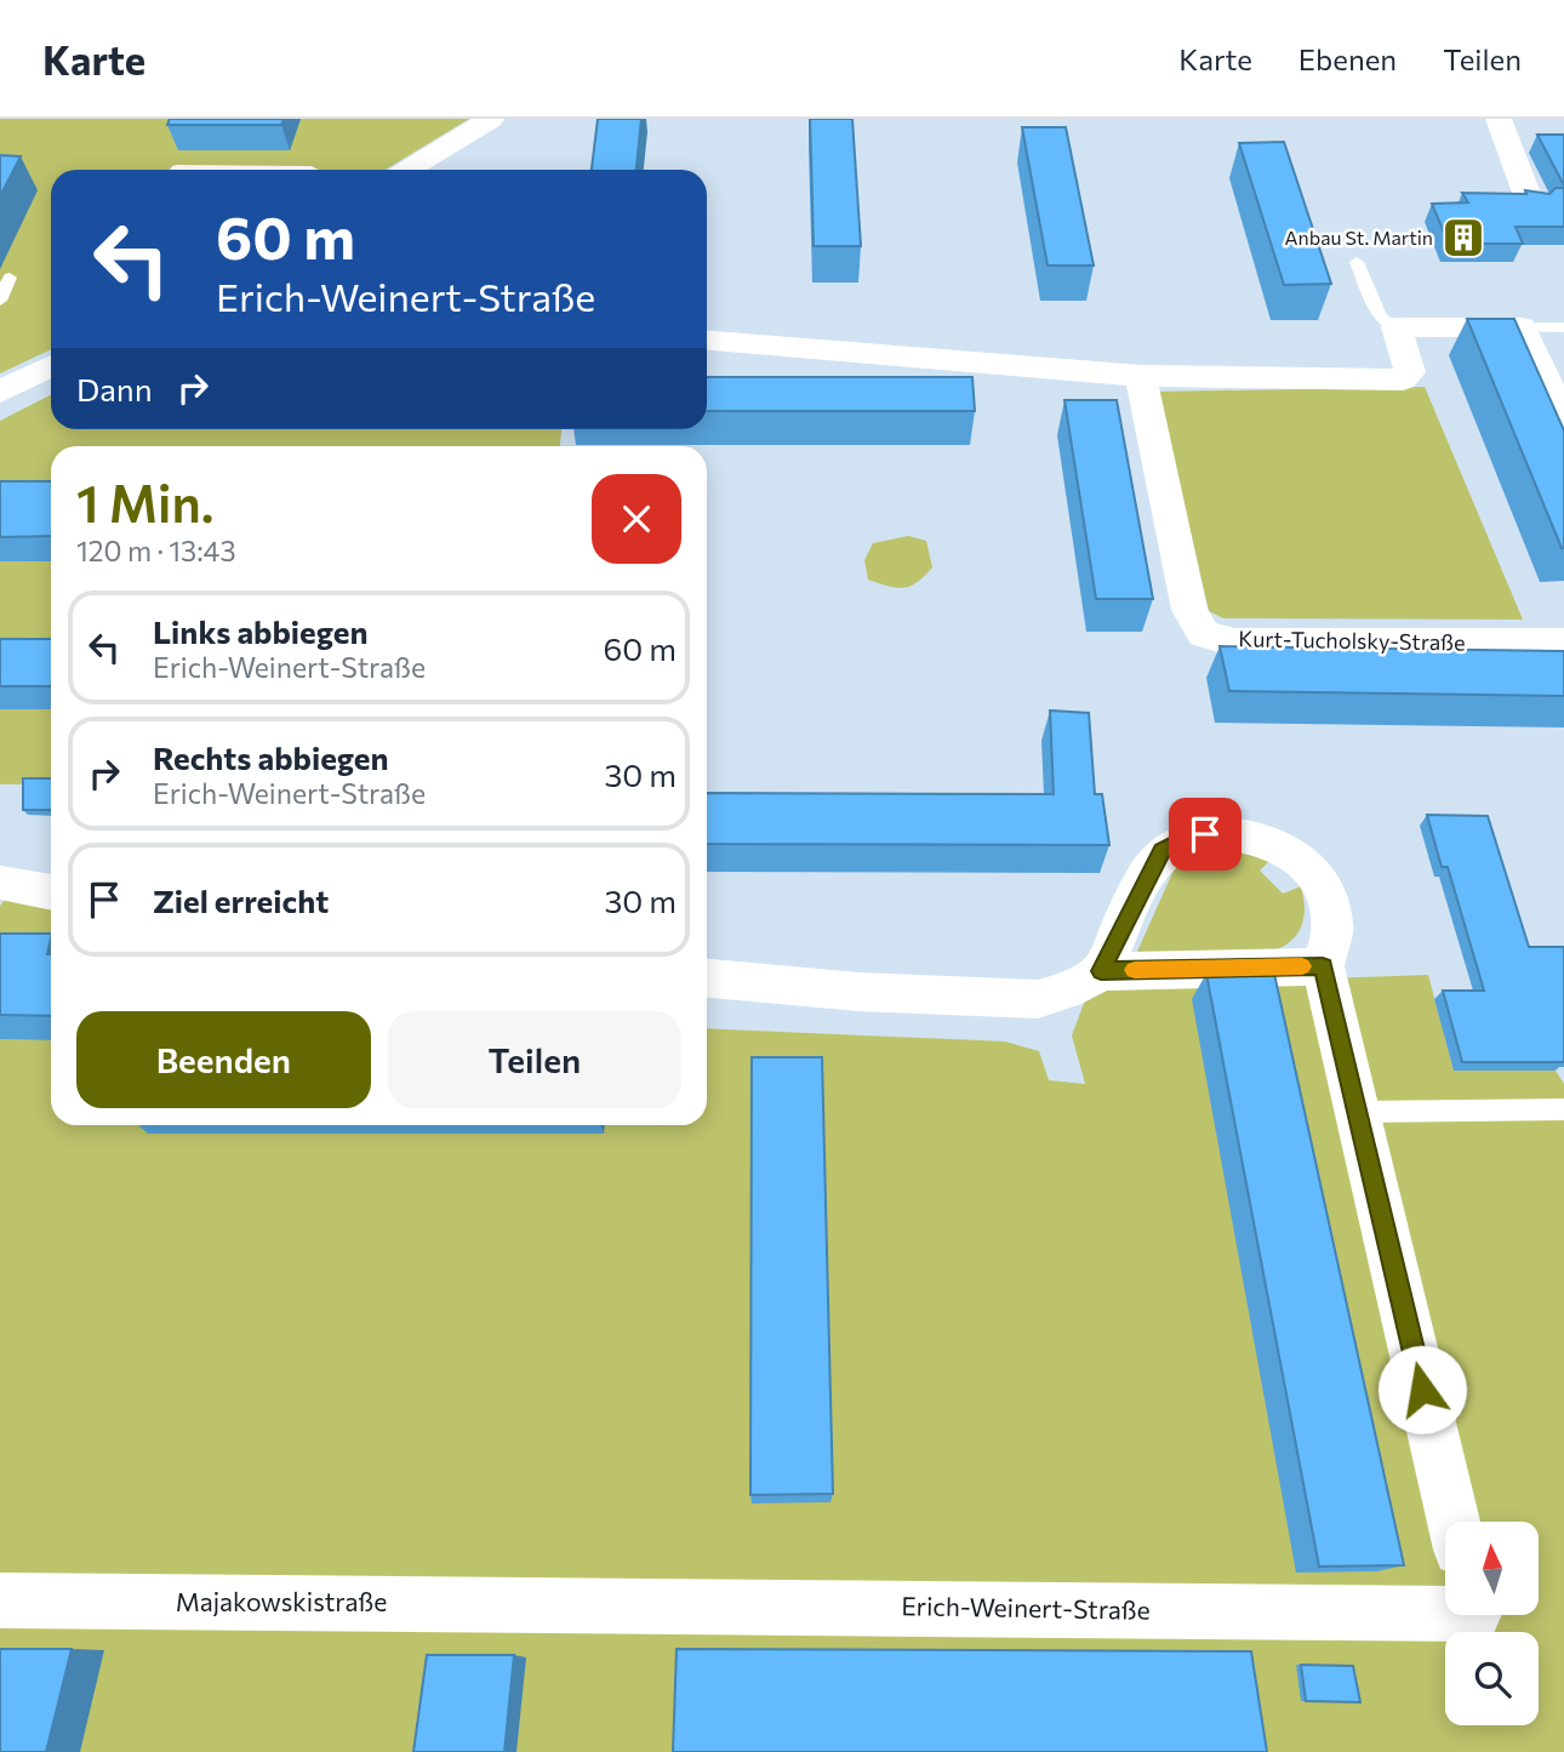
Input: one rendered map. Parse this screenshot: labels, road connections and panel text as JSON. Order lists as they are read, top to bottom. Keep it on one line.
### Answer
{"streets":{"street":["Kurt-Tucholsky-Straße","Majakowskistraße","Erich-Weinert-Straße"]},"crossings":[["Majakowskistraße","Erich-Weinert-Straße"]],"places":{"building":["Anbau St. Martin"]},"north":"top","page":{"header":"Karte","nav":["Karte","Ebenen","Teilen"],"turn":["60 m","Erich-Weinert-Straße"],"then":"Dann","heading":["1 Min.","120 m · 13:43"],"list":[{"name":"Links abbiegen","note":"Erich-Weinert-Straße","value":"60 m"},{"name":"Rechts abbiegen","note":"Erich-Weinert-Straße","value":"30 m"},{"name":"Ziel erreicht","value":"30 m"}],"buttons":["Beenden","Teilen"]}}
